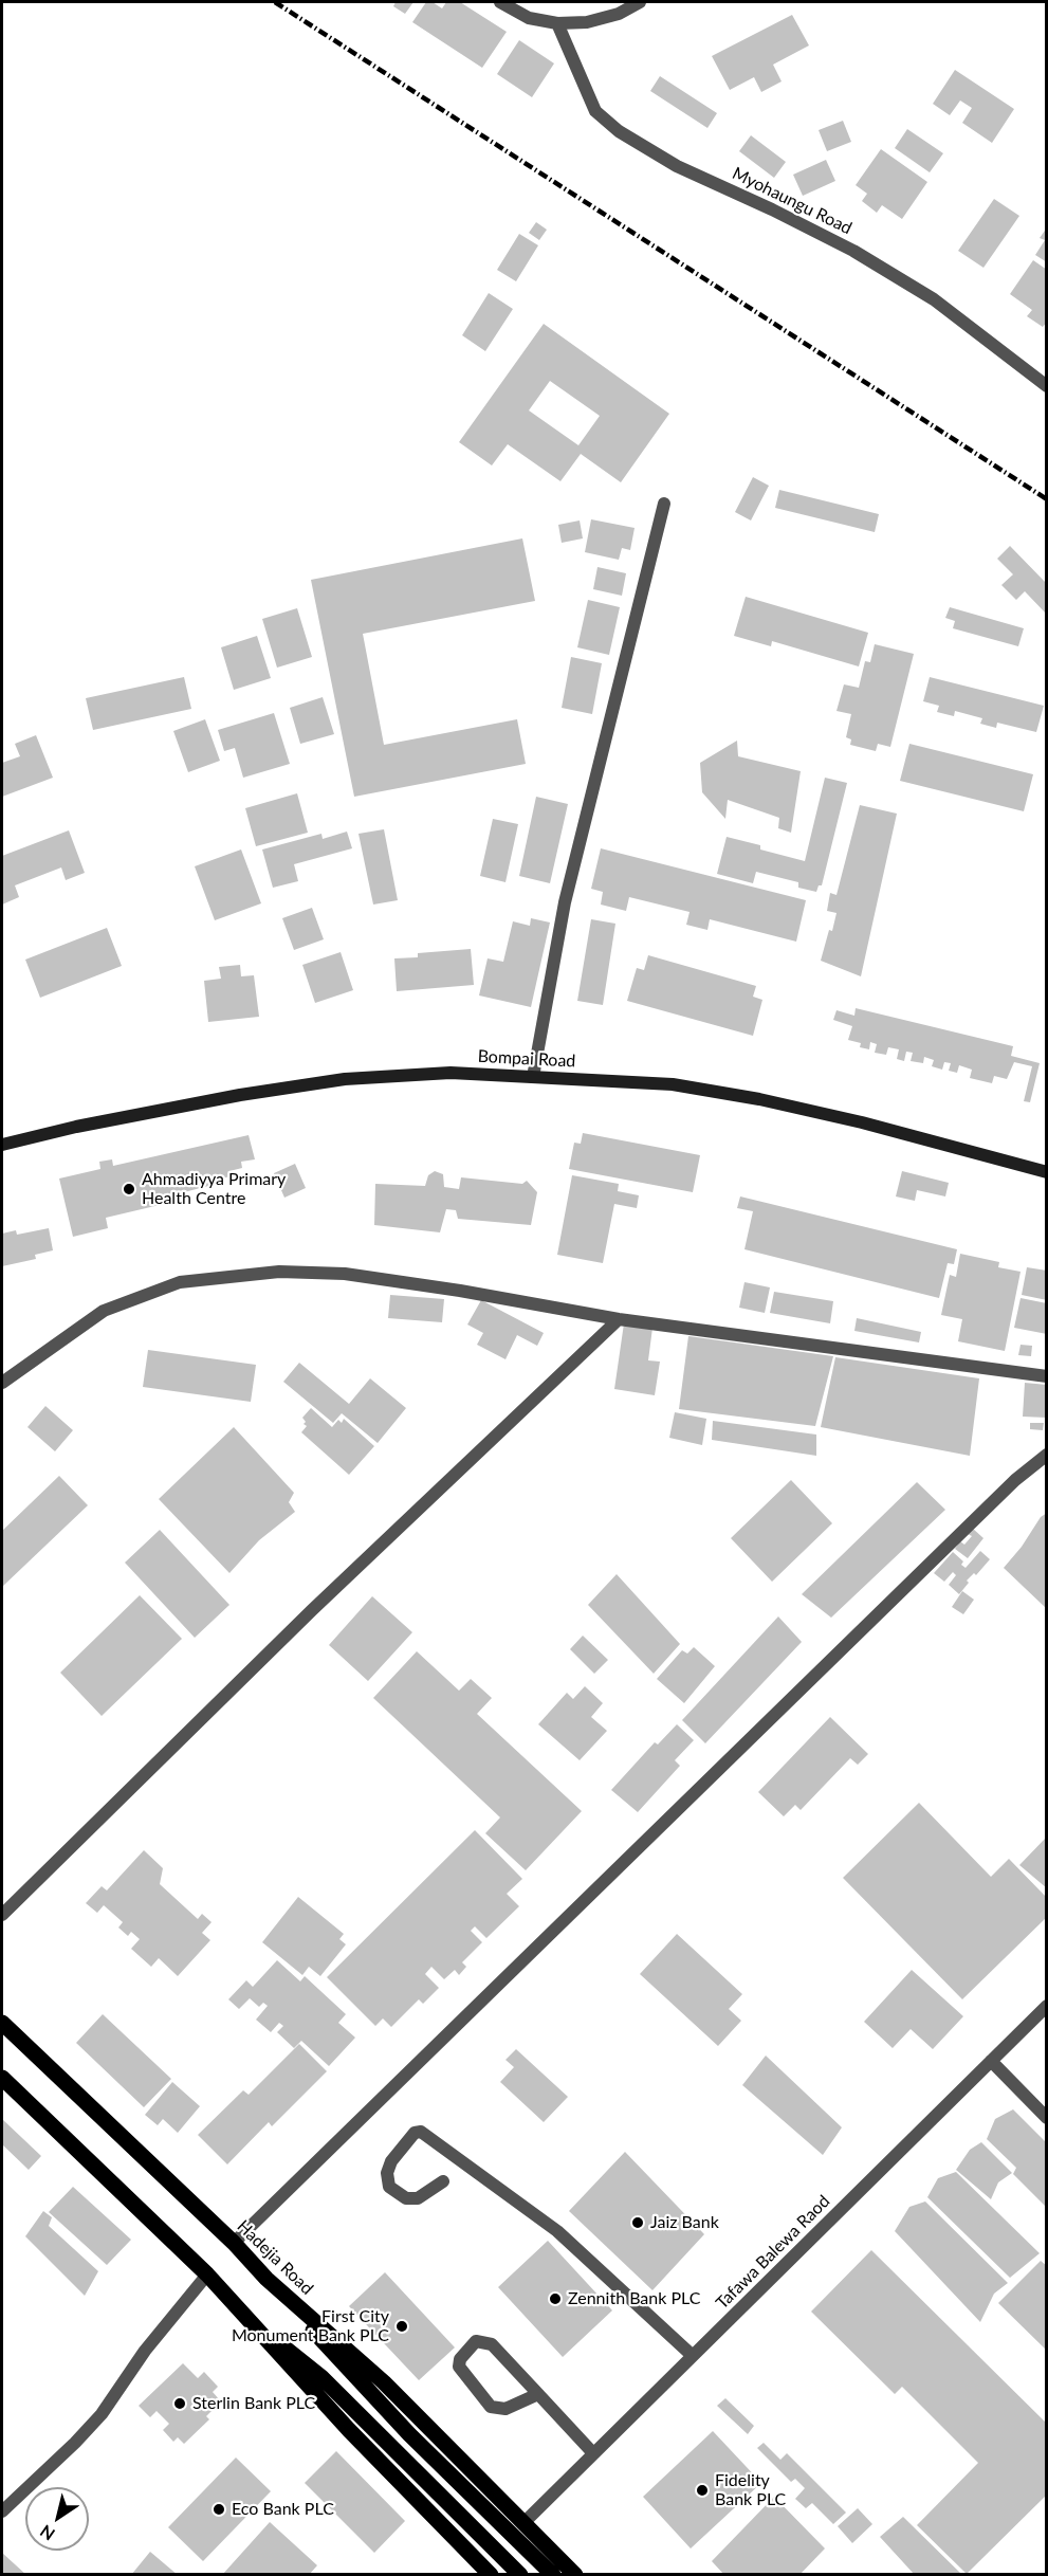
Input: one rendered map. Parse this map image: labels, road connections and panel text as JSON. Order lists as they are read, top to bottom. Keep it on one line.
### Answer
{"streets":{"main road":["Bompai Road","Hadejia Road"],"street":["Myohaungu Road","Tafawa Balewa Raod"]},"crossings":[["Tafawa Balewa Raod","Hadejia Road"]],"places":["Ahmadiyya Primary Health Centre","Jaiz Bank","Zennith Bank PLC","First City Monument Bank PLC","Sterlin Bank PLC","Fidelity Bank PLC","Eco Bank PLC"],"north":"bottom left"}
